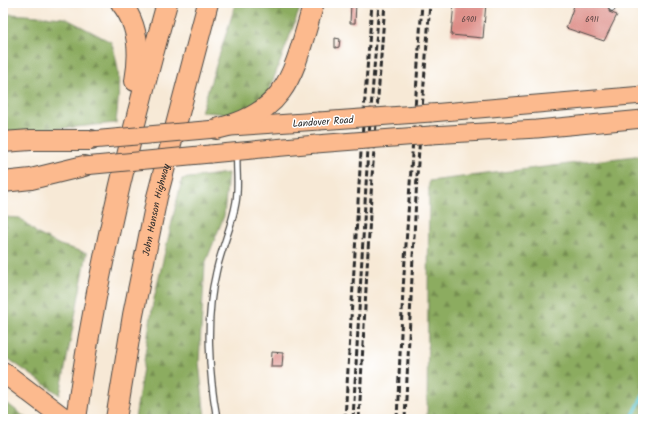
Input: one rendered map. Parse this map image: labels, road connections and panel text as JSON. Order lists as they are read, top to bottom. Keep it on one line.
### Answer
{"streets":{"highway":["John Hanson Highway"],"main road":["Landover Road"]},"house_numbers":["6901","6911"]}
